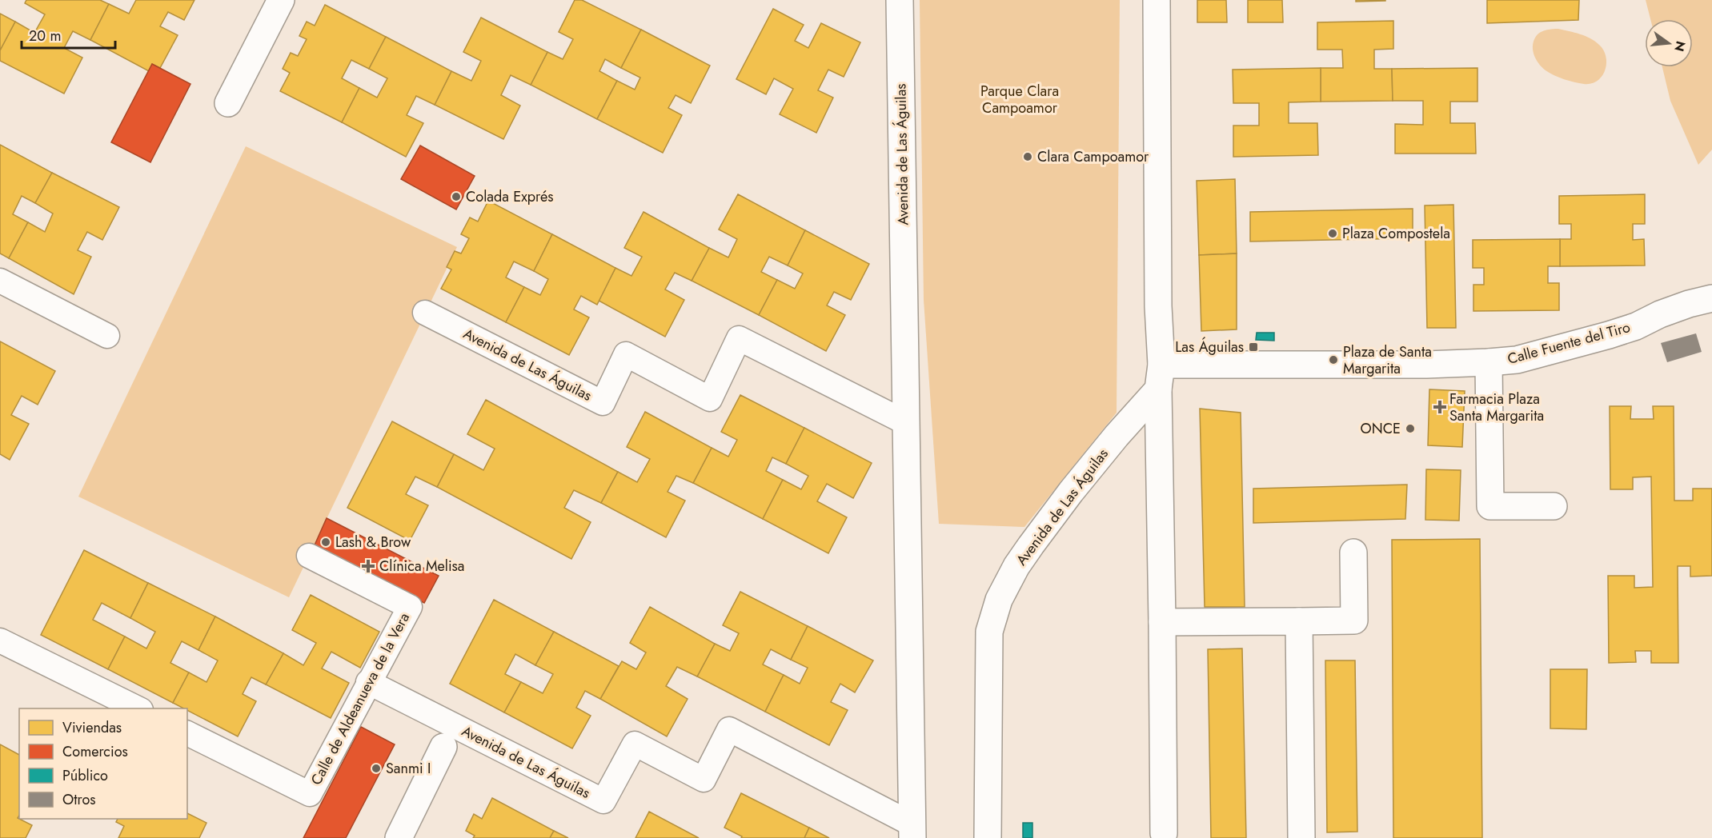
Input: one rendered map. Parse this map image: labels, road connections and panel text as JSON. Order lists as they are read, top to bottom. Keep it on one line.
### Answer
{"streets":{"street":["Avenida de Las Águilas","Calle Fuente del Tiro","Calle de Aldeanueva de la Vera"]},"crossings":[["Avenida de Las Águilas","Calle Fuente del Tiro"],["Avenida de Las Águilas","Calle de Aldeanueva de la Vera"]],"parks":["Parque Clara Campoamor"],"places":{"other":["Clara Campoamor","Colada Exprés","Plaza Compostela","Plaza de Santa Margarita","ONCE","Lash & Brow","Sanmi I"],"transit":["Las Águilas"],"health":["Farmacia Plaza Santa Margarita","Clínica Melisa"]},"legend":["Viviendas","Comercios","Público","Otros"],"scale_bar":"20 m","north":"right"}
